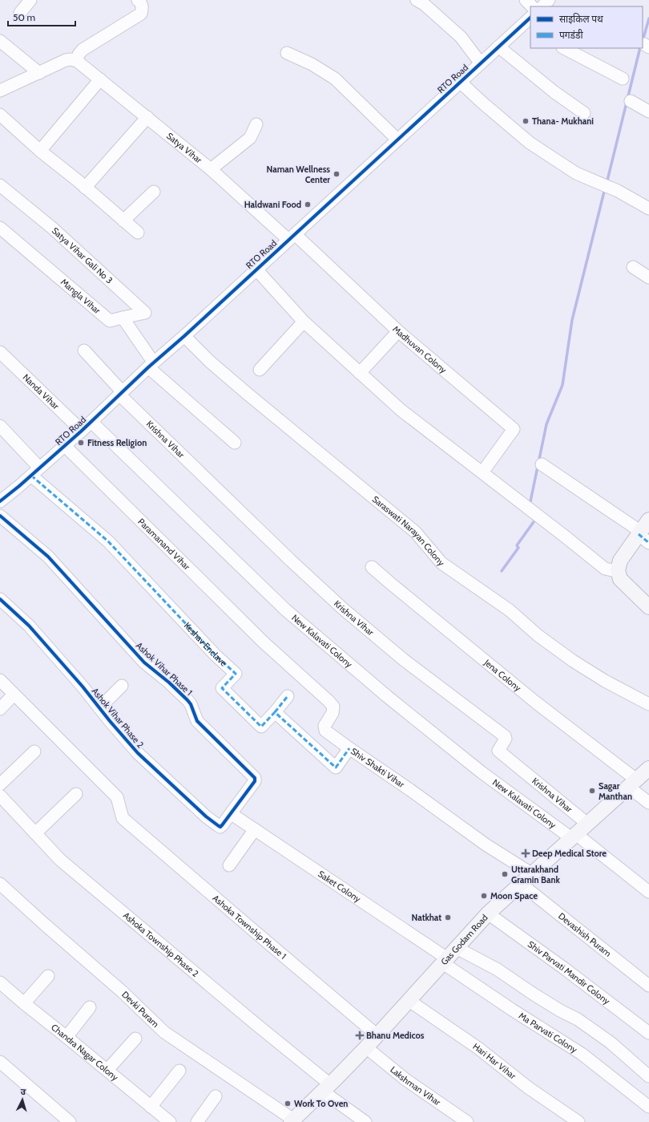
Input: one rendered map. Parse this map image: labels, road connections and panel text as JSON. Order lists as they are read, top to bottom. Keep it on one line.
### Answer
{"streets":{"main road":["Gas Godam Road"],"street":["RTO Road","Satya Vihar","Satya Vihar Gali No 3","Mangla Vihar","Madhuvan Colony","Nanda Vihar","Krishna Vihar","Saraswati Narayan Colony","Paramanand Vihar","New Kalavati Colony","Keshav Enclave","Ashok Vihar Phase 1","Jena Colony","Ashok Vihar Phase 2","Shiv Shakti Vihar","Saket Colony","Ashoka Township Phase 1","Devashish Puram","Ashoka Township Phase 2","Shiv Parvati Mandir Colony","Devki Puram","Ma Parvati Colony","Chandra Nagar Colony","Hari Har Vihar","Lakshman Vihar"]},"crossings":[["RTO Road","Satya Vihar"],["RTO Road","Madhuvan Colony"],["RTO Road","Nanda Vihar"],["RTO Road","Krishna Vihar"],["RTO Road","Saraswati Narayan Colony"],["RTO Road","Paramanand Vihar"],["RTO Road","New Kalavati Colony"],["RTO Road","Keshav Enclave"],["Satya Vihar","Madhuvan Colony"],["Satya Vihar Gali No 3","Mangla Vihar"],["Krishna Vihar","Gas Godam Road"],["Paramanand Vihar","Shiv Shakti Vihar"],["New Kalavati Colony","Gas Godam Road"],["Ashok Vihar Phase 1","Ashok Vihar Phase 2"],["Ashok Vihar Phase 1","Saket Colony"],["Jena Colony","Gas Godam Road"],["Ashok Vihar Phase 2","Saket Colony"],["Shiv Shakti Vihar","Gas Godam Road"],["Saket Colony","Gas Godam Road"],["Saket Colony","Ma Parvati Colony"],["Ashoka Township Phase 1","Gas Godam Road"],["Devashish Puram","Gas Godam Road"],["Gas Godam Road","Ashoka Township Phase 2"],["Gas Godam Road","Shiv Parvati Mandir Colony"],["Gas Godam Road","Devki Puram"],["Gas Godam Road","Ma Parvati Colony"],["Gas Godam Road","Hari Har Vihar"],["Gas Godam Road","Lakshman Vihar"]],"places":{"other":["Thana- Mukhani","Naman Wellness Center","Haldwani Food","Fitness Religion","Sagar Manthan","Uttarakhand Gramin Bank","Moon Space","Natkhat","Work To Oven"],"health":["Deep Medical Store","Bhanu Medicos"]},"legend":["साइकिल पथ","पगडंडी"],"scale_bar":"50 m","north":"top"}
